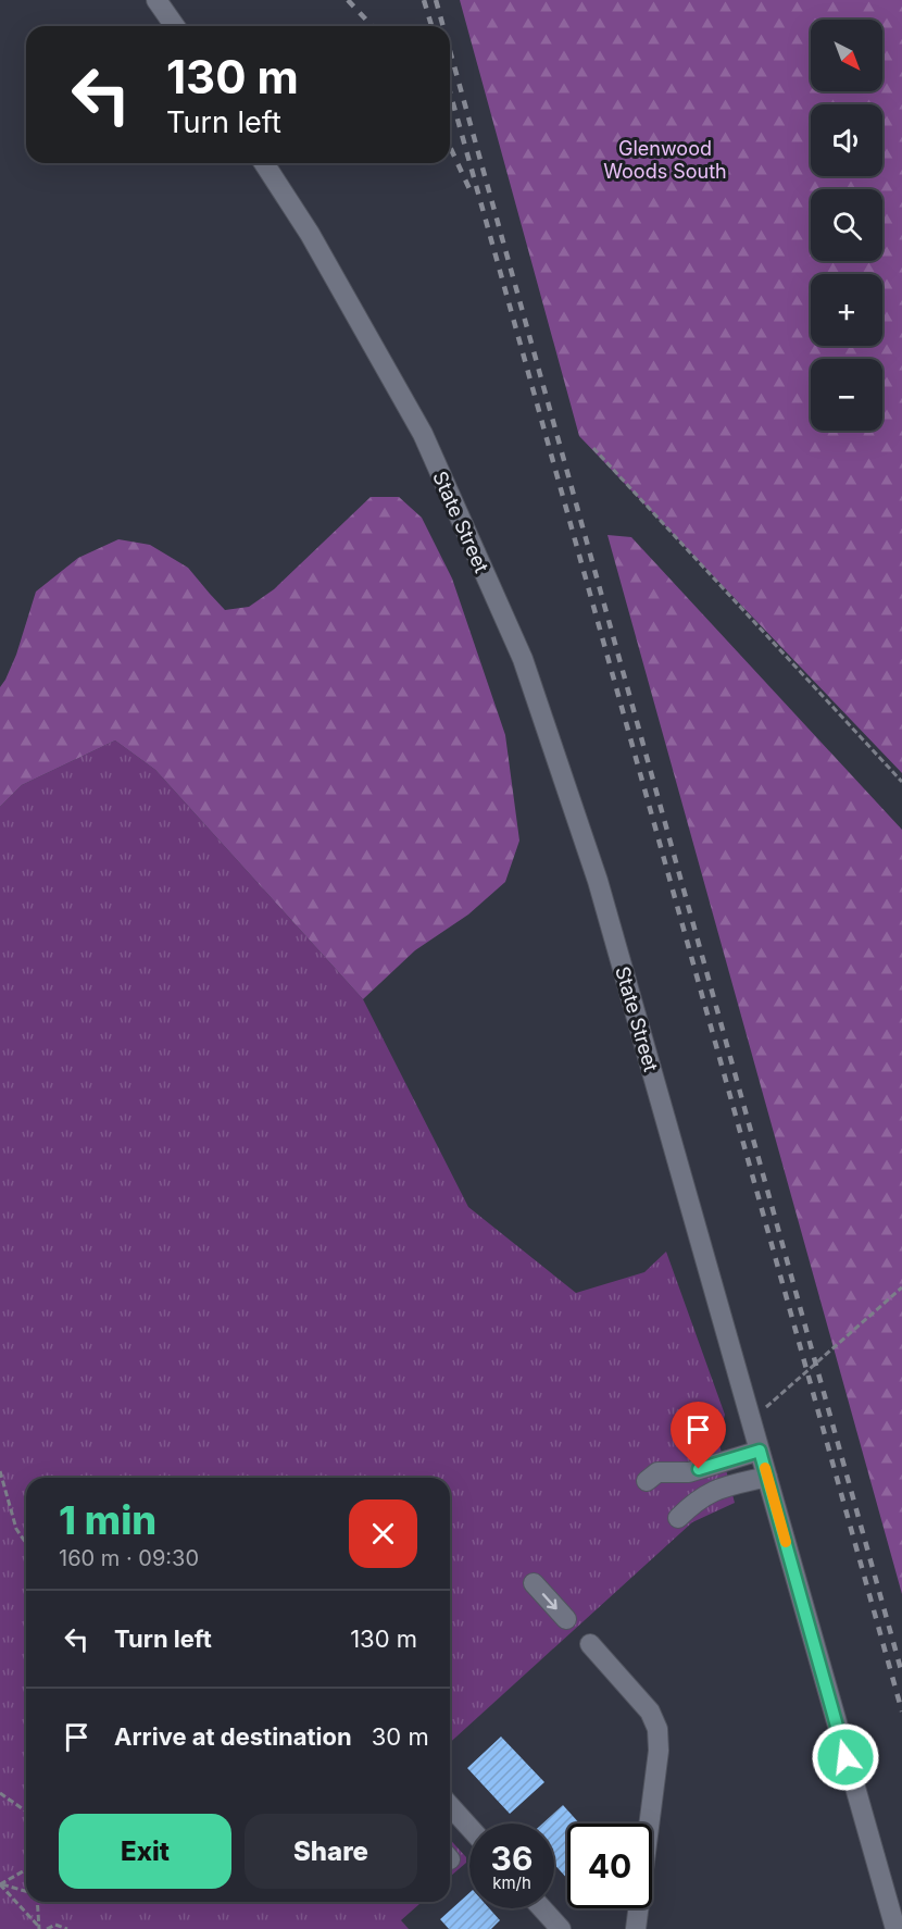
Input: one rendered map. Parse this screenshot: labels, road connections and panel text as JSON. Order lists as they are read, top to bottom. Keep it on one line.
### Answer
{"streets":{"street":["State Street"]},"parks":["Glenwood Woods South"],"north":"bottom right","page":{"map_buttons":["+","−"],"turn":["130 m","Turn left"],"heading":["1 min","160 m · 09:30"],"list":[{"name":"Turn left","value":"130 m"},{"name":"Arrive at destination","value":"30 m"}],"buttons":["Exit","Share"],"speed":"36 km/h","limit":"40"}}
